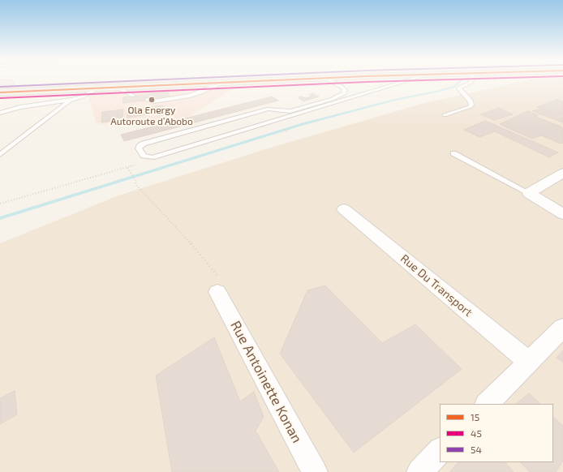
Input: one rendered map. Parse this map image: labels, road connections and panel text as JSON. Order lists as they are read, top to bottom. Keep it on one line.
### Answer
{"streets":{"street":["Rue Du Transport","Rue Antoinette Konan"]},"places":["Ola Energy Autoroute d’Abobo"],"lines":["transit line 15","transit line 45","transit line 54"],"legend":["15","45","54"]}
